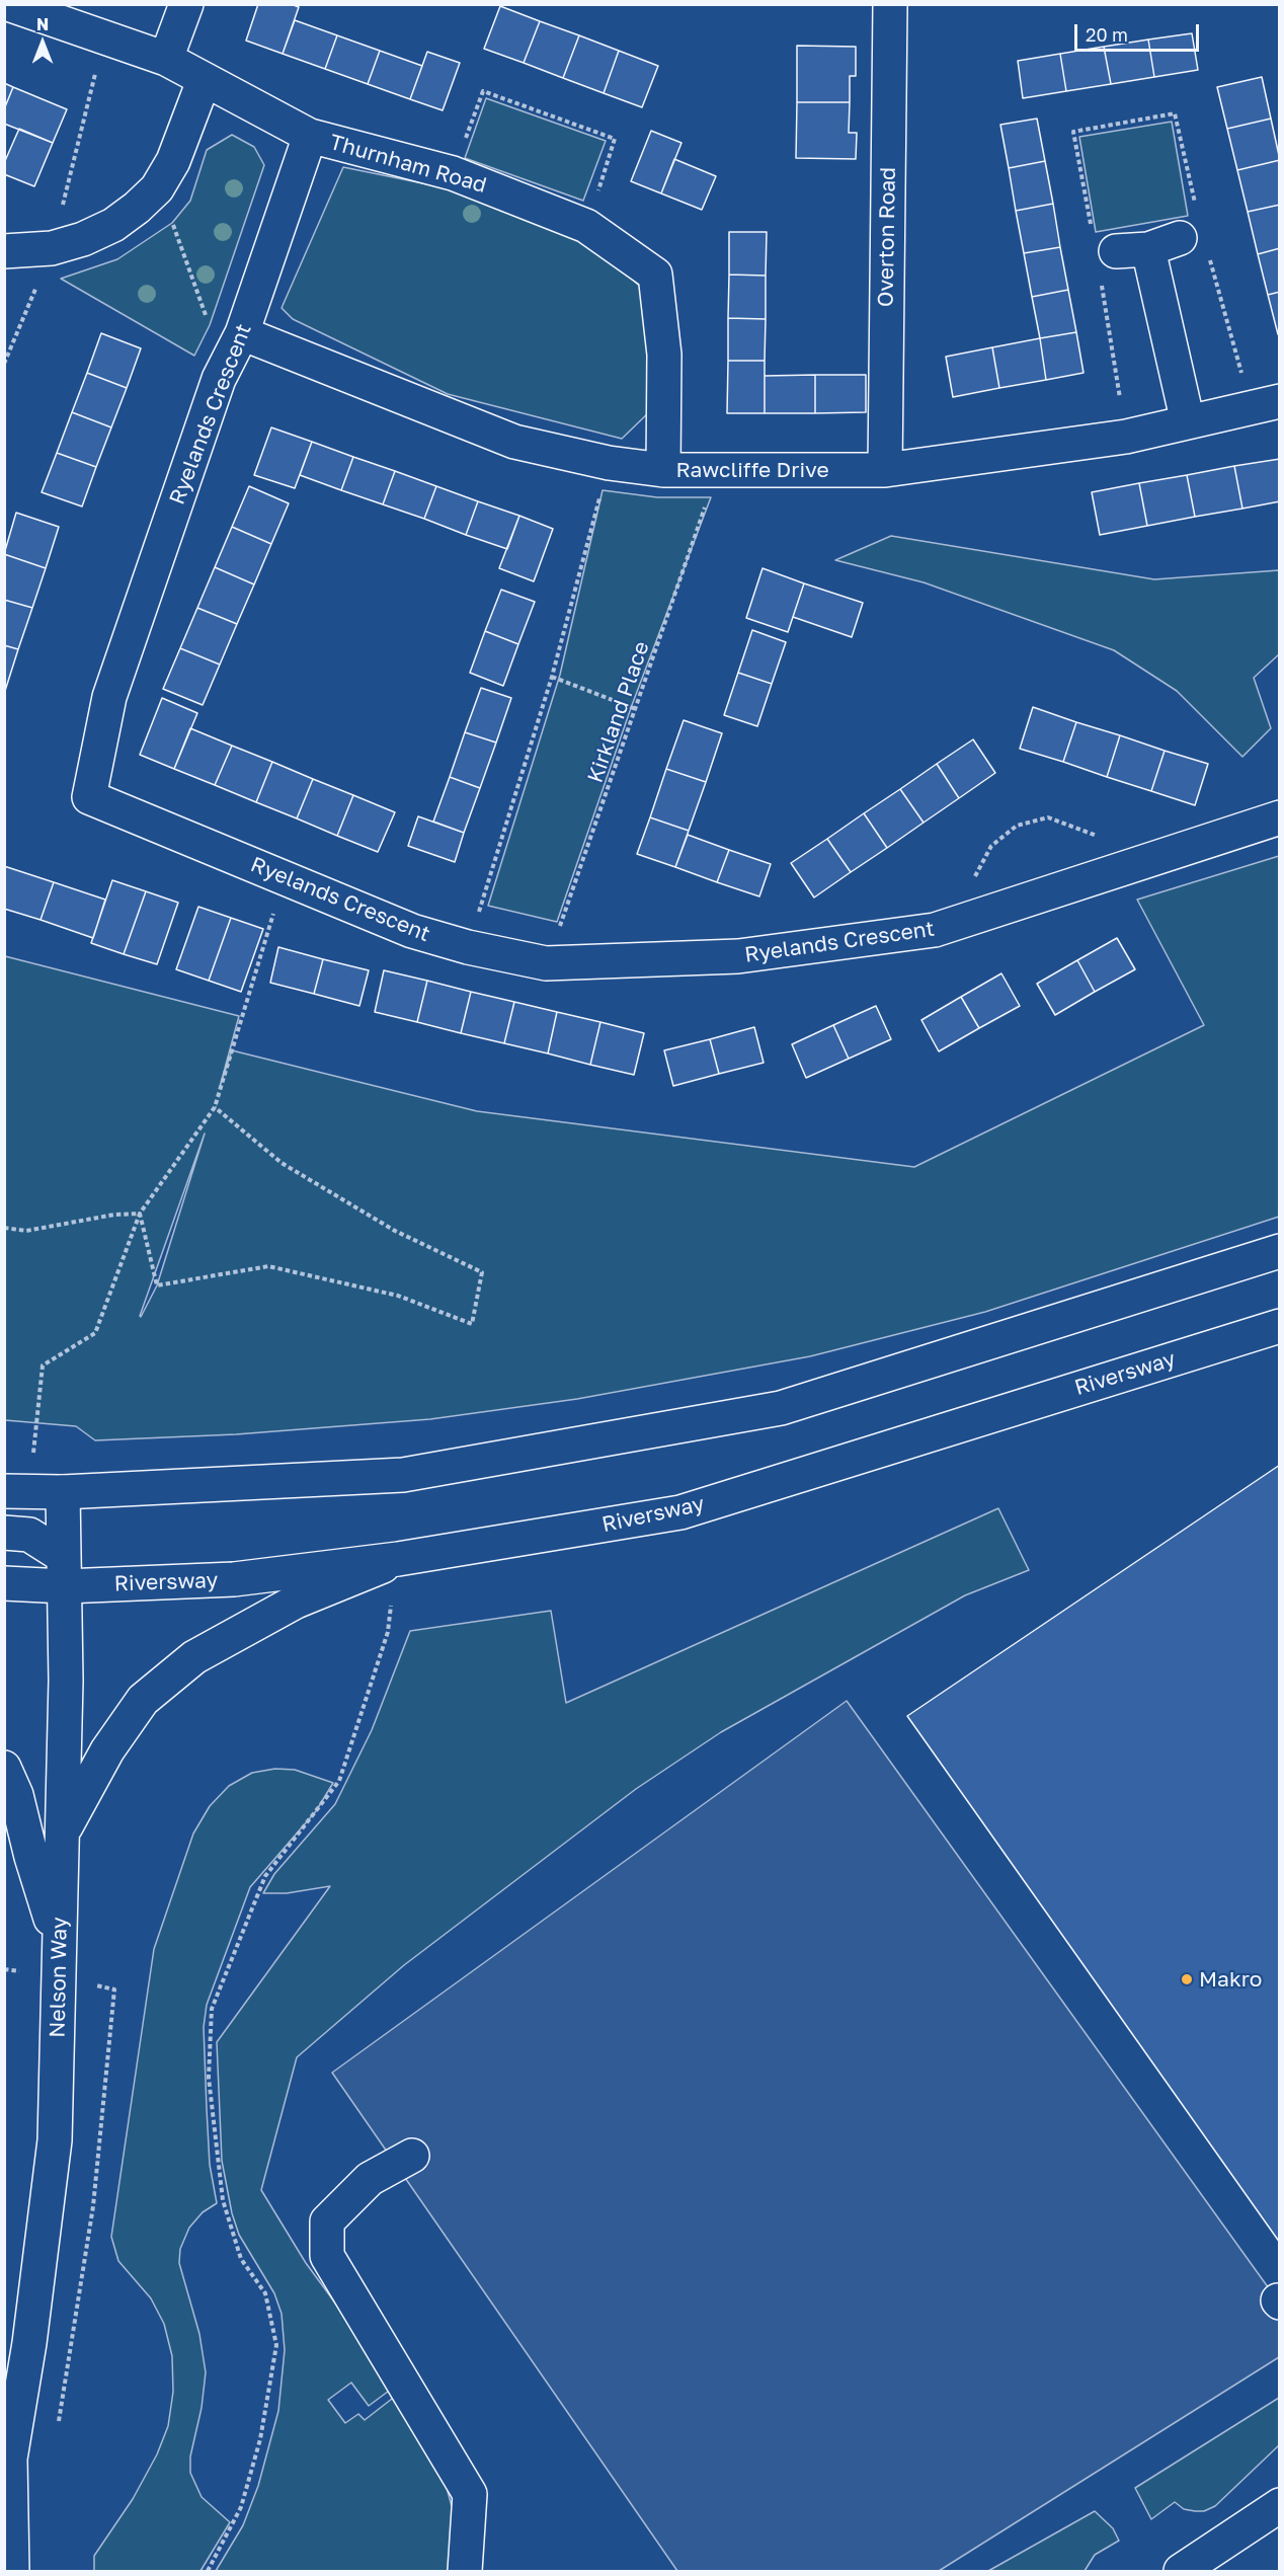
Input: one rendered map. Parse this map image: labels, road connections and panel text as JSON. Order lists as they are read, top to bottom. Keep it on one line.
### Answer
{"streets":{"main road":["Thurnham Road","Overton Road","Ryelands Crescent","Rawcliffe Drive","Riversway","Nelson Way"],"path":["Kirkland Place"]},"crossings":[["Thurnham Road","Ryelands Crescent"],["Thurnham Road","Rawcliffe Drive"],["Overton Road","Rawcliffe Drive"],["Ryelands Crescent","Rawcliffe Drive"],["Ryelands Crescent","Kirkland Place"],["Rawcliffe Drive","Kirkland Place"],["Riversway","Nelson Way"]],"places":["Makro"],"scale_bar":"20 m","north":"top"}
